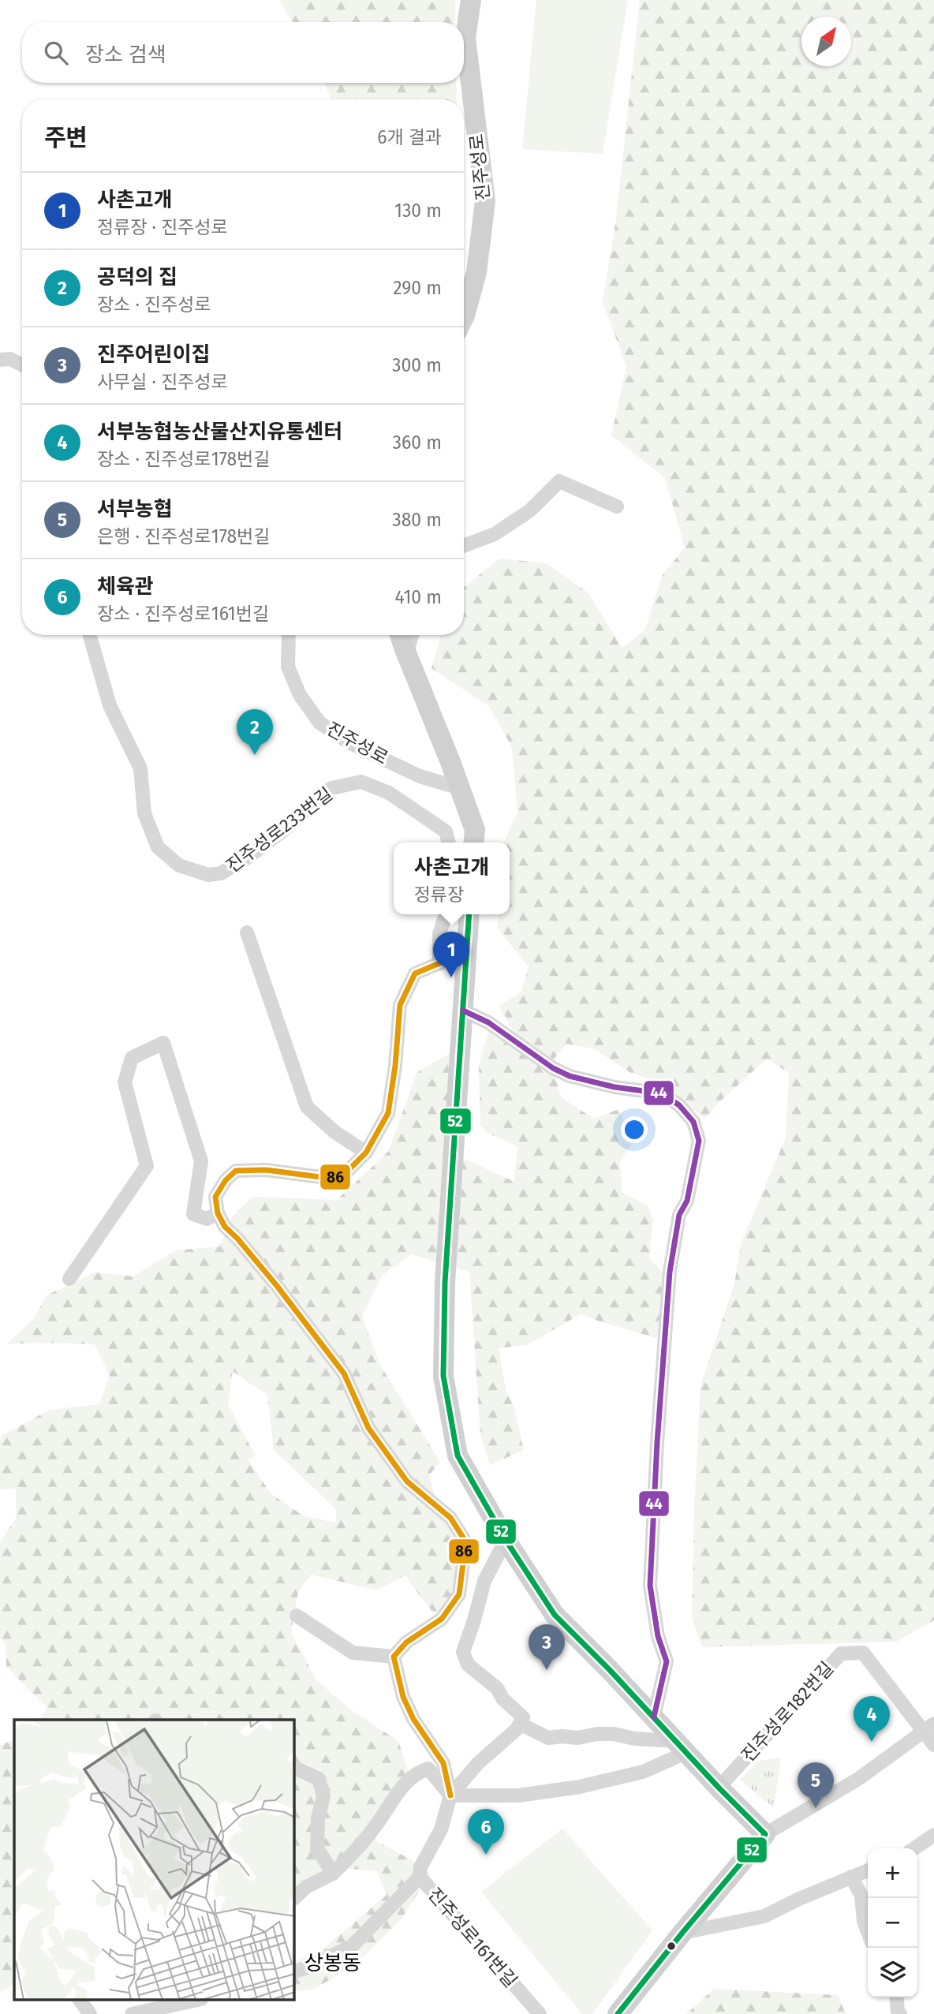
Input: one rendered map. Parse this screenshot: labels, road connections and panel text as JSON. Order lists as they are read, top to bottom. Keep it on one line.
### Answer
{"streets":{"main road":["진주성로"],"street":["진주성로233번길","진주성로182번길","진주성로161번길"]},"districts":["상봉동"],"lines":["transit line 52","transit line 86","transit line 44"],"north":"top right","page":{"search":"장소 검색","heading":["주변","6개 결과"],"list":[{"mark":"1","name":"사촌고개","note":"정류장 · 진주성로","value":"130 m"},{"mark":"2","name":"공덕의 집","note":"장소 · 진주성로","value":"290 m"},{"mark":"3","name":"진주어린이집","note":"사무실 · 진주성로","value":"300 m"},{"mark":"4","name":"서부농협농산물산지유통센터","note":"장소 · 진주성로178번길","value":"360 m"},{"mark":"5","name":"서부농협","note":"은행 · 진주성로178번길","value":"380 m"},{"mark":"6","name":"체육관","note":"장소 · 진주성로161번길","value":"410 m"}],"pins":["2","1","3","4","5","6"],"popup":["사촌고개","정류장"],"map_buttons":["+","−"]}}
